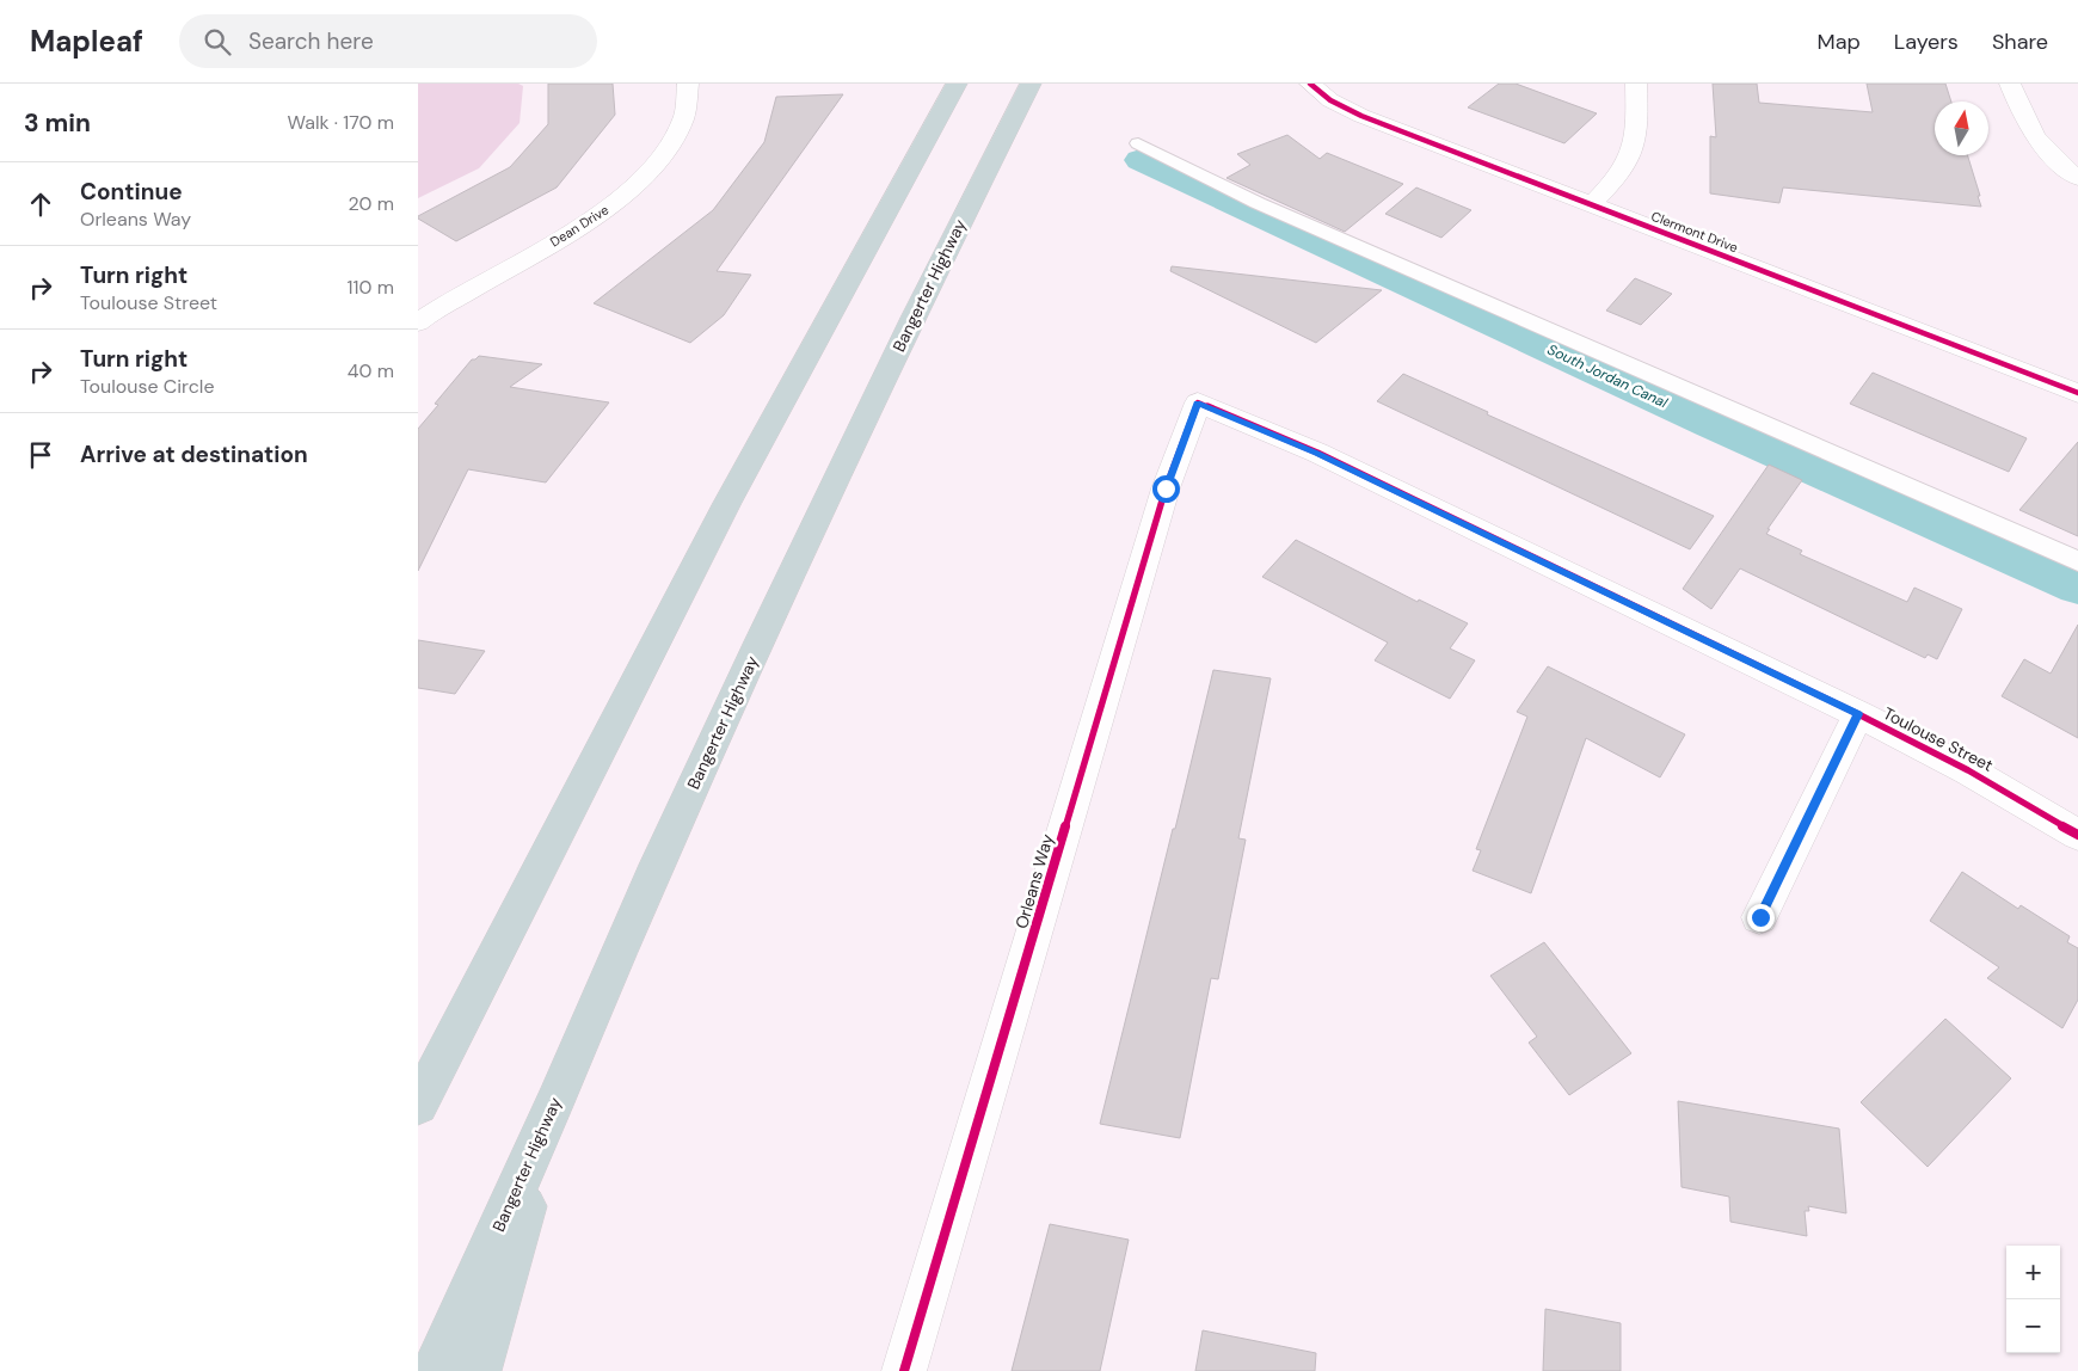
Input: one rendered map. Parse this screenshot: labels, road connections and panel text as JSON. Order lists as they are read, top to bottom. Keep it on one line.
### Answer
{"streets":{"highway":["Bangerter Highway"],"street":["Dean Drive","Clermont Drive","Toulouse Street","Orleans Way"]},"crossings":[["Toulouse Street","Orleans Way"]],"water":["South Jordan Canal"],"north":"top","page":{"header":"Mapleaf","search":"Search here","nav":["Map","Layers","Share"],"heading":["3 min","Walk · 170 m"],"list":[["Continue","Orleans Way","20 m"],["Turn right","Toulouse Street","110 m"],["Turn right","Toulouse Circle","40 m"],"Arrive at destination"],"map_buttons":["+","−"]}}
